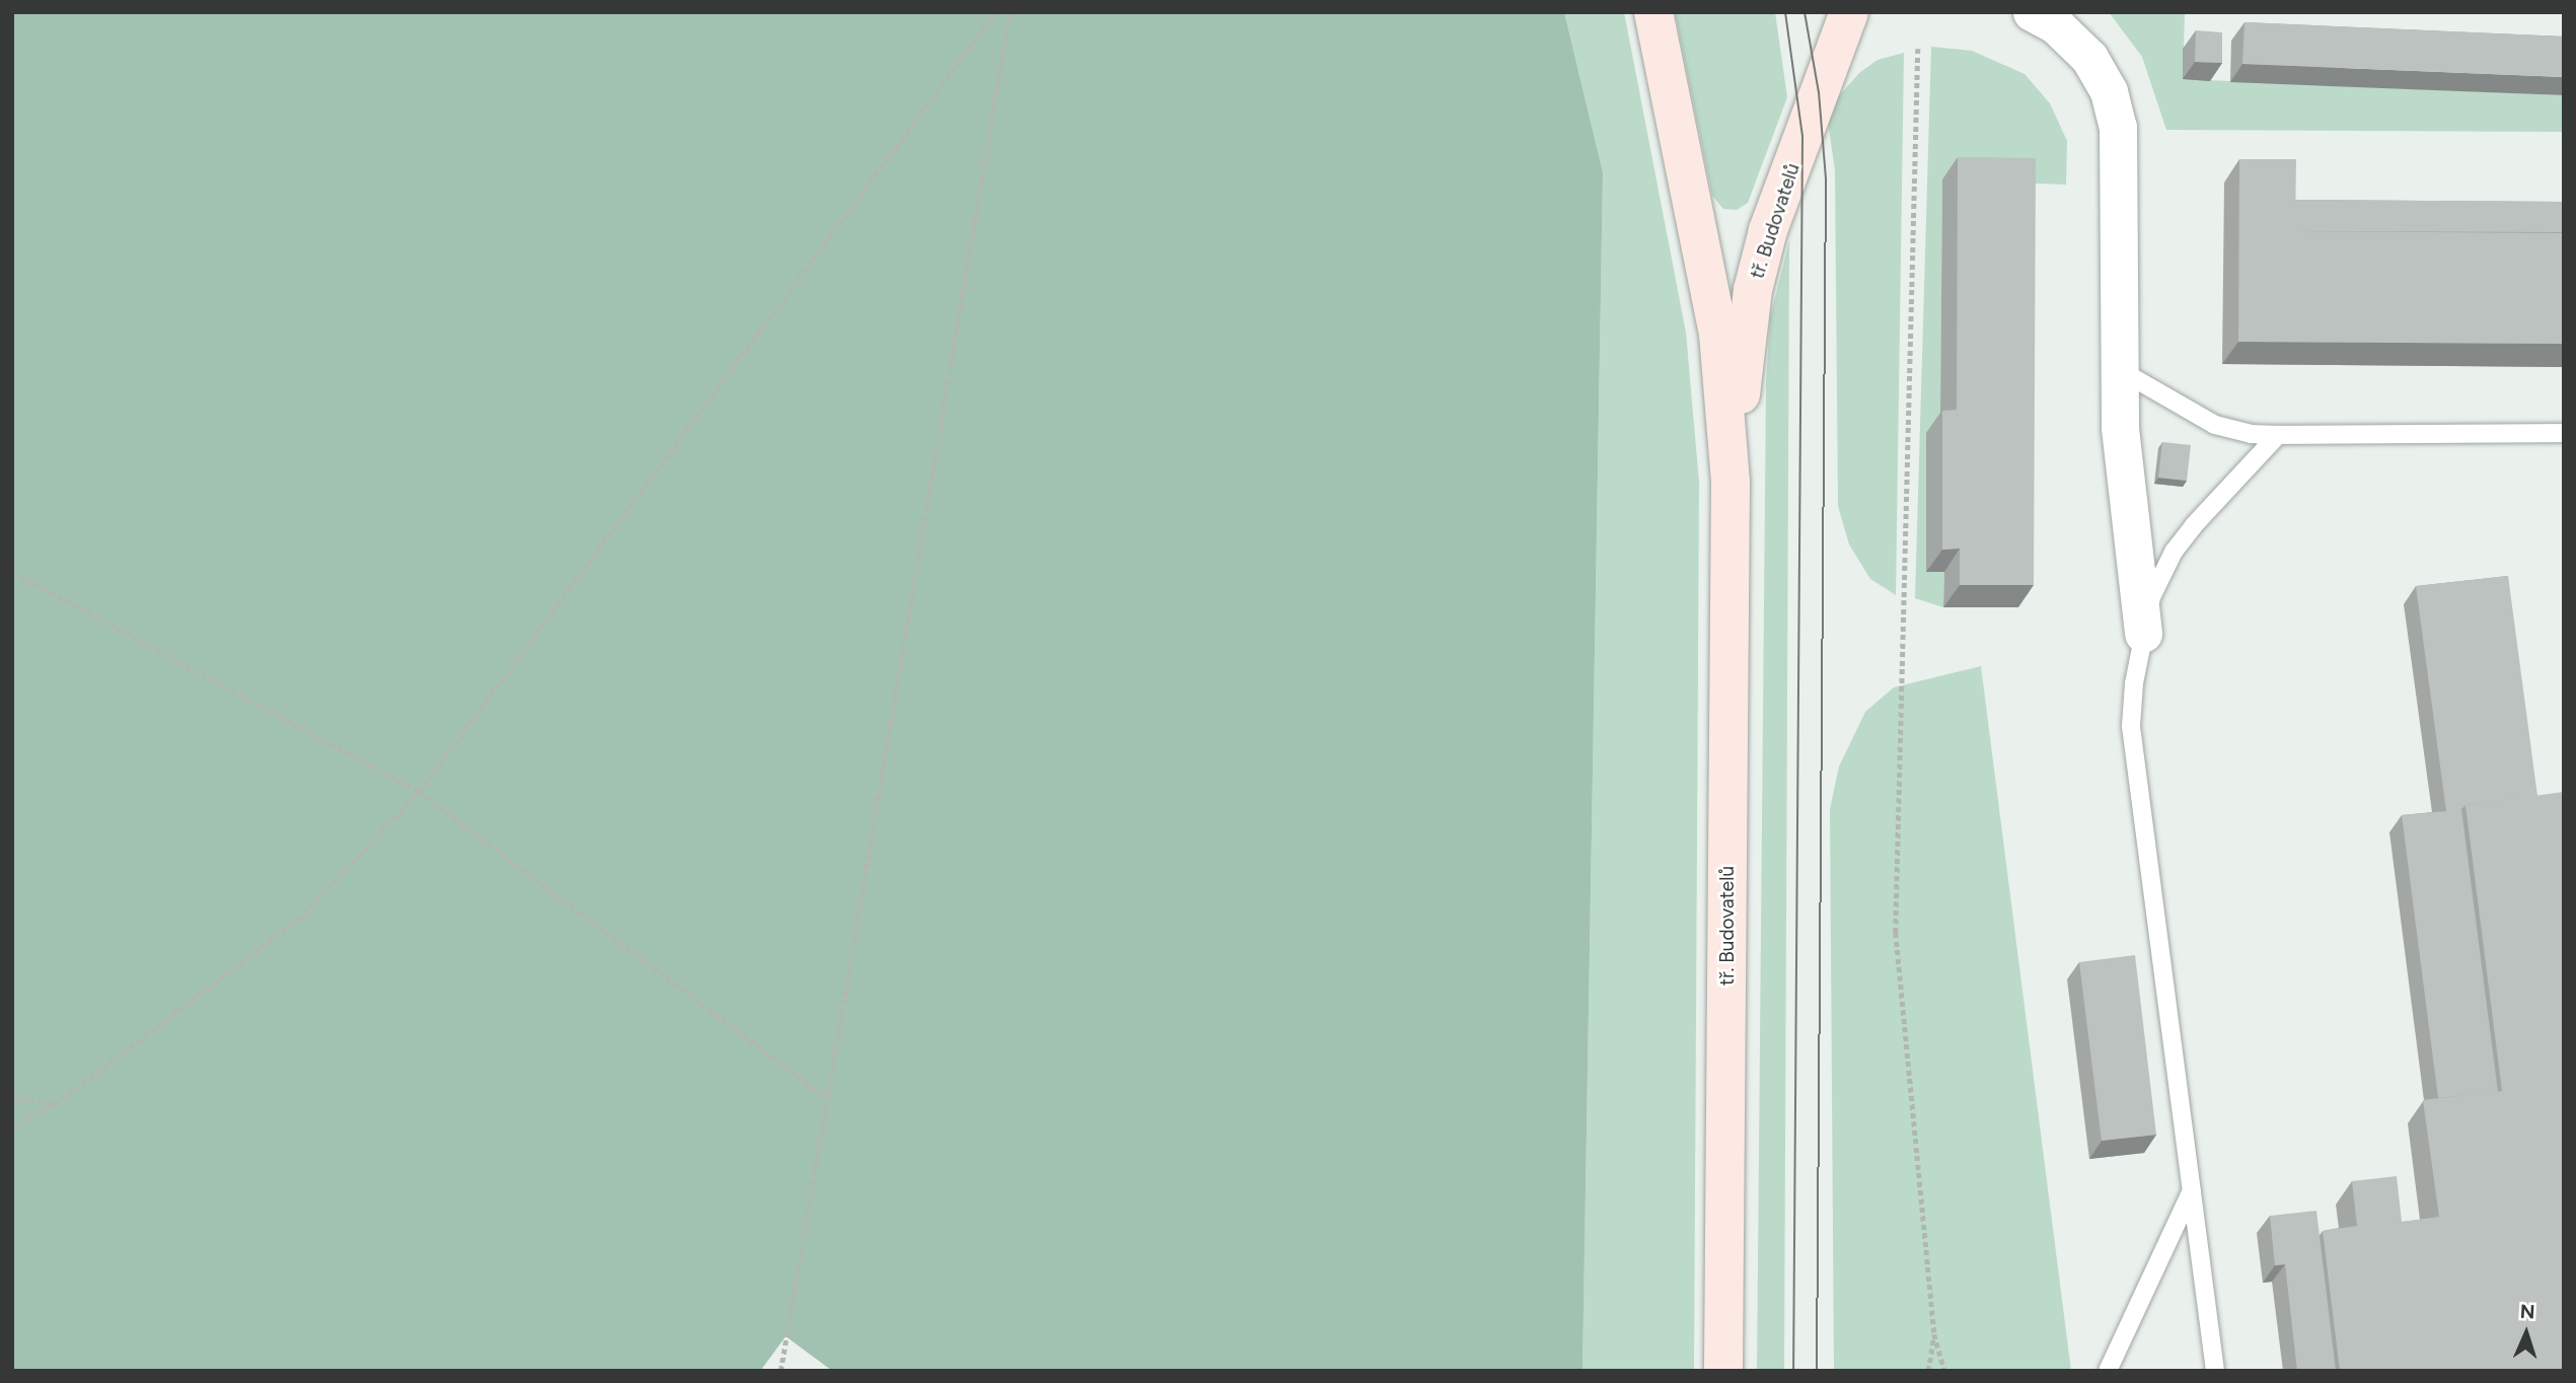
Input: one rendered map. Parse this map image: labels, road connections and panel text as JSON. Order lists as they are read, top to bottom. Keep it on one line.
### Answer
{"streets":{"street":["tř. Budovatelů"]},"north":"top"}
